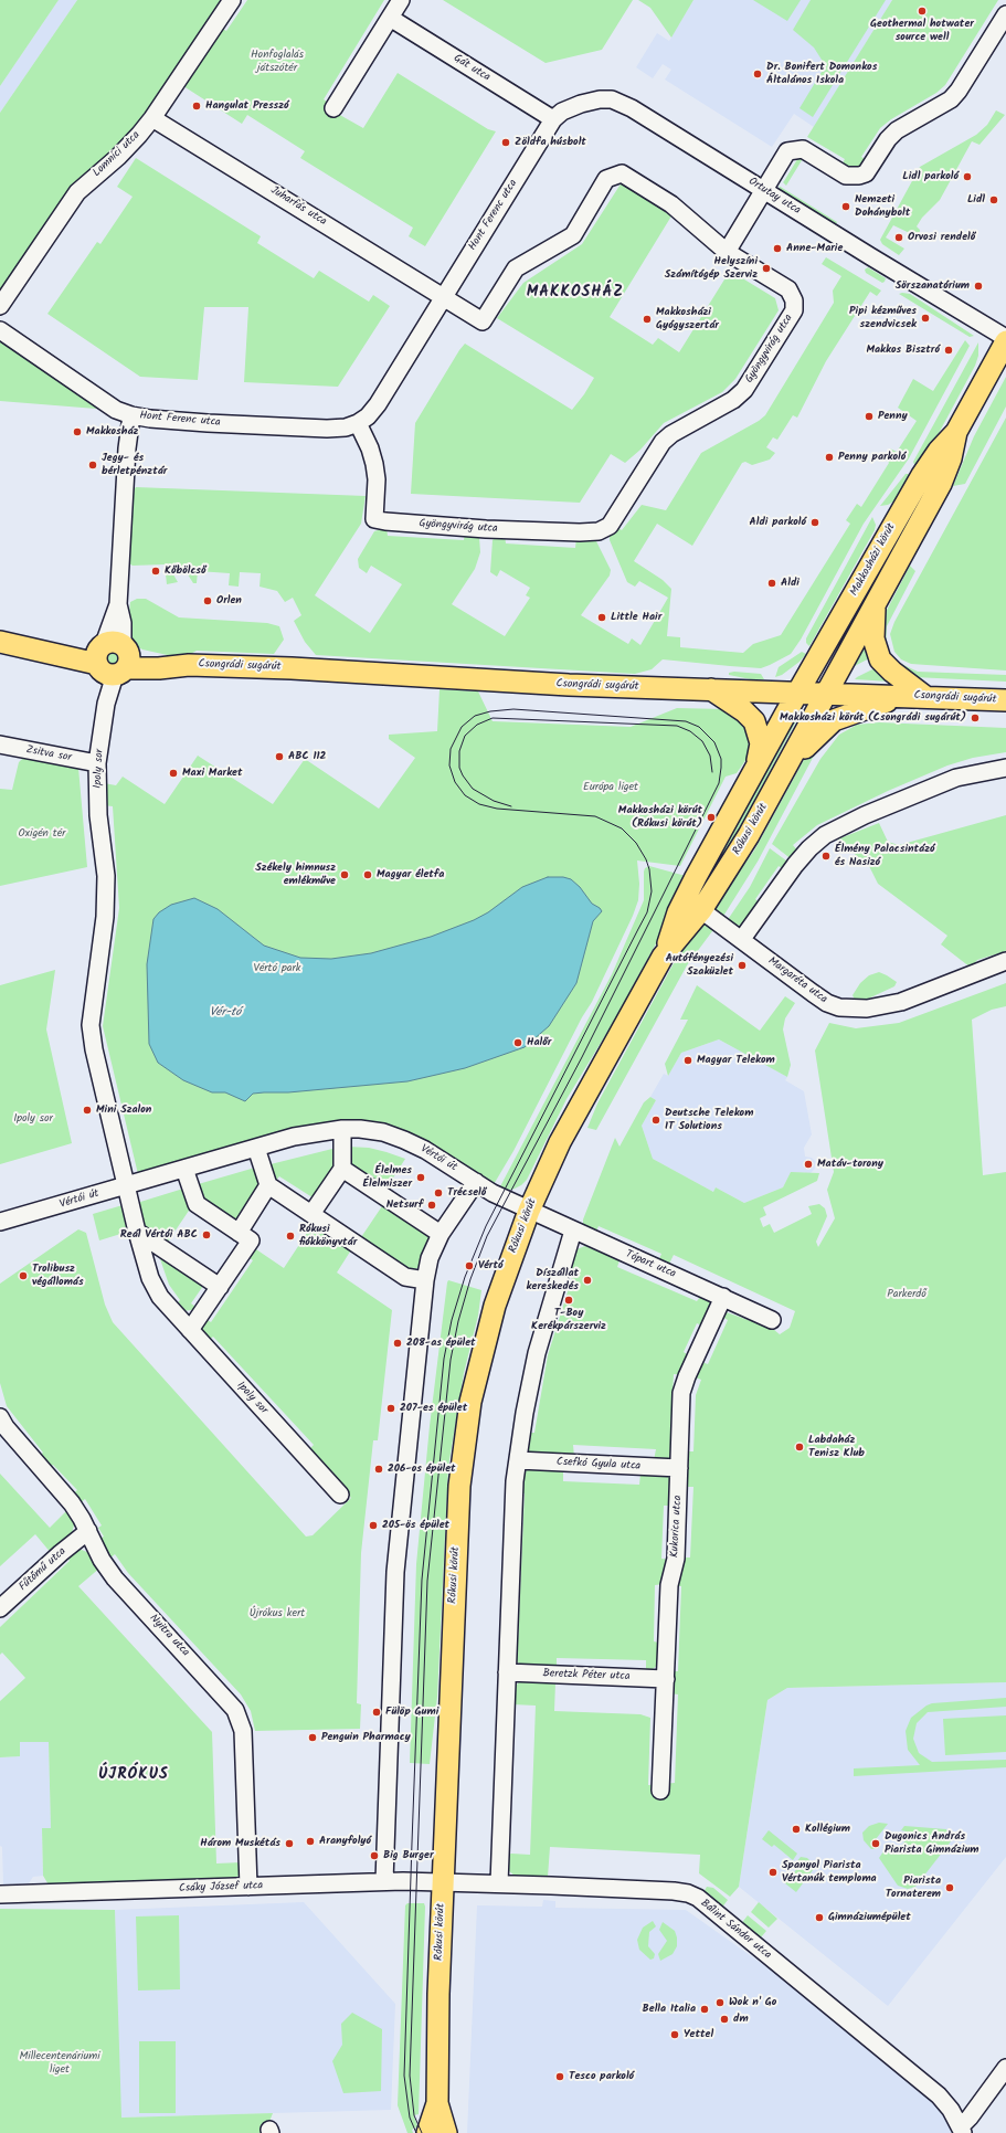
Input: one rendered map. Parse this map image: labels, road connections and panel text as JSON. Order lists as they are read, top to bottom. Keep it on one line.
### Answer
{"streets":{"main road":["Makkosházi körút","Csongrádi sugárút","Rókusi körút"],"street":["Gát utca","Lomnici utca","Ortutay utca","Juharfás utca","Hont Ferenc utca","Gyöngyvirág utca","Zsitva sor","Ipoly sor","Margaréta utca","Vértói út","Tópart utca","Csefkó Gyula utca","Kukorica utca","Fűtőmű utca","Nyitra utca","Beretzk Péter utca","Csáky József utca","Bálint Sándor utca"]},"crossings":[["Gát utca","Ortutay utca"],["Lomnici utca","Juharfás utca"],["Ortutay utca","Hont Ferenc utca"],["Ortutay utca","Makkosházi körút"],["Juharfás utca","Hont Ferenc utca"],["Hont Ferenc utca","Gyöngyvirág utca"],["Hont Ferenc utca","Ipoly sor"],["Makkosházi körút","Csongrádi sugárút"],["Makkosházi körút","Rókusi körút"],["Csongrádi sugárút","Ipoly sor"],["Csongrádi sugárút","Rókusi körút"],["Zsitva sor","Ipoly sor"],["Ipoly sor","Vértói út"],["Rókusi körút","Margaréta utca"],["Rókusi körút","Vértói út"],["Rókusi körút","Tópart utca"],["Rókusi körút","Csáky József utca"],["Rókusi körút","Bálint Sándor utca"],["Vértói út","Tópart utca"],["Tópart utca","Kukorica utca"],["Csefkó Gyula utca","Kukorica utca"],["Kukorica utca","Beretzk Péter utca"],["Fűtőmű utca","Nyitra utca"],["Nyitra utca","Csáky József utca"],["Csáky József utca","Bálint Sándor utca"]],"districts":["MAKKOSHÁZ","ÚJRÓKUS"],"water":["Vér-tó"],"parks":["Honfoglalás játszótér","Európa liget","Oxigén tér","Vértó park","Ipoly sor","Parkerdő","Újrókus kert","Millecentenáriumi liget"],"places":["Geothermal hotwater source well","Dr. Bonifert Domonkos Általános Iskola","Hangulat Presszó","Zöldfa húsbolt","Lidl parkoló","Lidl","Nemzeti Dohánybolt","Orvosi rendelő","Anne-Marie","Helyszíni Számítógép Szerviz","Sörszanatórium","Pipi kézműves szendvicsek","Makkosházi Gyógyszertár","Makkos Bisztró","Penny","Makkosház","Penny parkoló","Jegy- és bérletpénztár","Aldi parkoló","Kőbölcső","Aldi","Orlen","Little Hair","Makkosházi körút (Csongrádi sugárút)","ABC 112","Maxi Market","Makkosházi körút (Rókusi körút)","Élmény Palacsintázó és Nasizó","Székely himnusz emlékműve","Magyar életfa","Autófényezési Szaküzlet","Halőr","Magyar Telekom","Mini Szalon","Deutsche Telekom IT Solutions","Matáv-torony","Élelmes Élelmiszer","Trécselő","Netsurf","Reál Vértói ABC","Rókusi fiókkönyvtár","Vértó","Trolibusz végállomás","Díszállat kereskedés","T-Boy Kerékpárszerviz","208-as épület","207-es épület","Labdaház Tenisz Klub","206-os épület","205-ös épület","Fülöp Gumi","Penguin Pharmacy","Kollégium","Aranyfolyó","Három Muskétás","Dugonics András Piarista Gimnázium","Big Burger","Spanyol Piarista Vértanúk temploma","Piarista Tornaterem","Gimnáziumépület","Wok n' Go","Bella Italia","dm","Yettel","Tesco parkoló"]}
